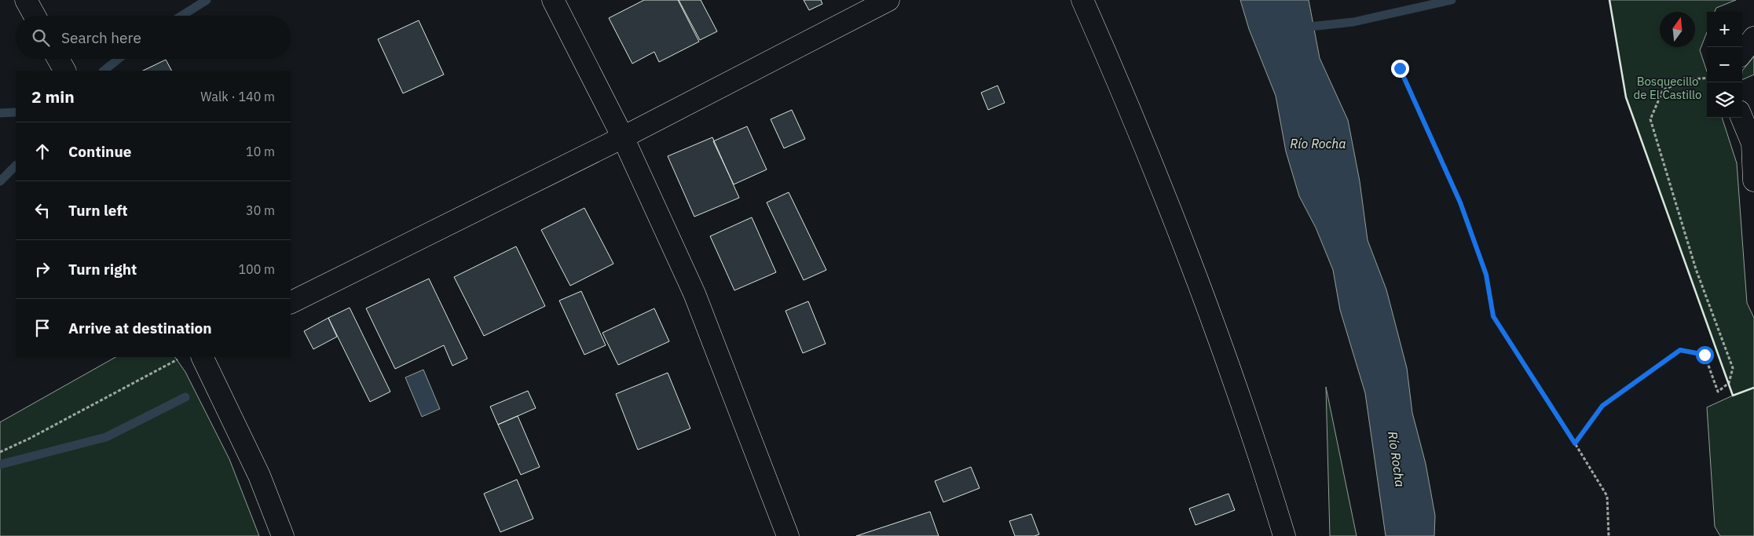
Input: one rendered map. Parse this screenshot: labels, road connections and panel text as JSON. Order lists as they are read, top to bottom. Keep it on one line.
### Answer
{"water":["Río Rocha"],"parks":["Bosquecillo de El Castillo"],"north":"top","page":{"map_buttons":["+","−"],"search":"Search here","heading":["2 min","Walk · 140 m"],"list":[["Continue","10 m"],["Turn left","30 m"],["Turn right","100 m"],"Arrive at destination"]}}
